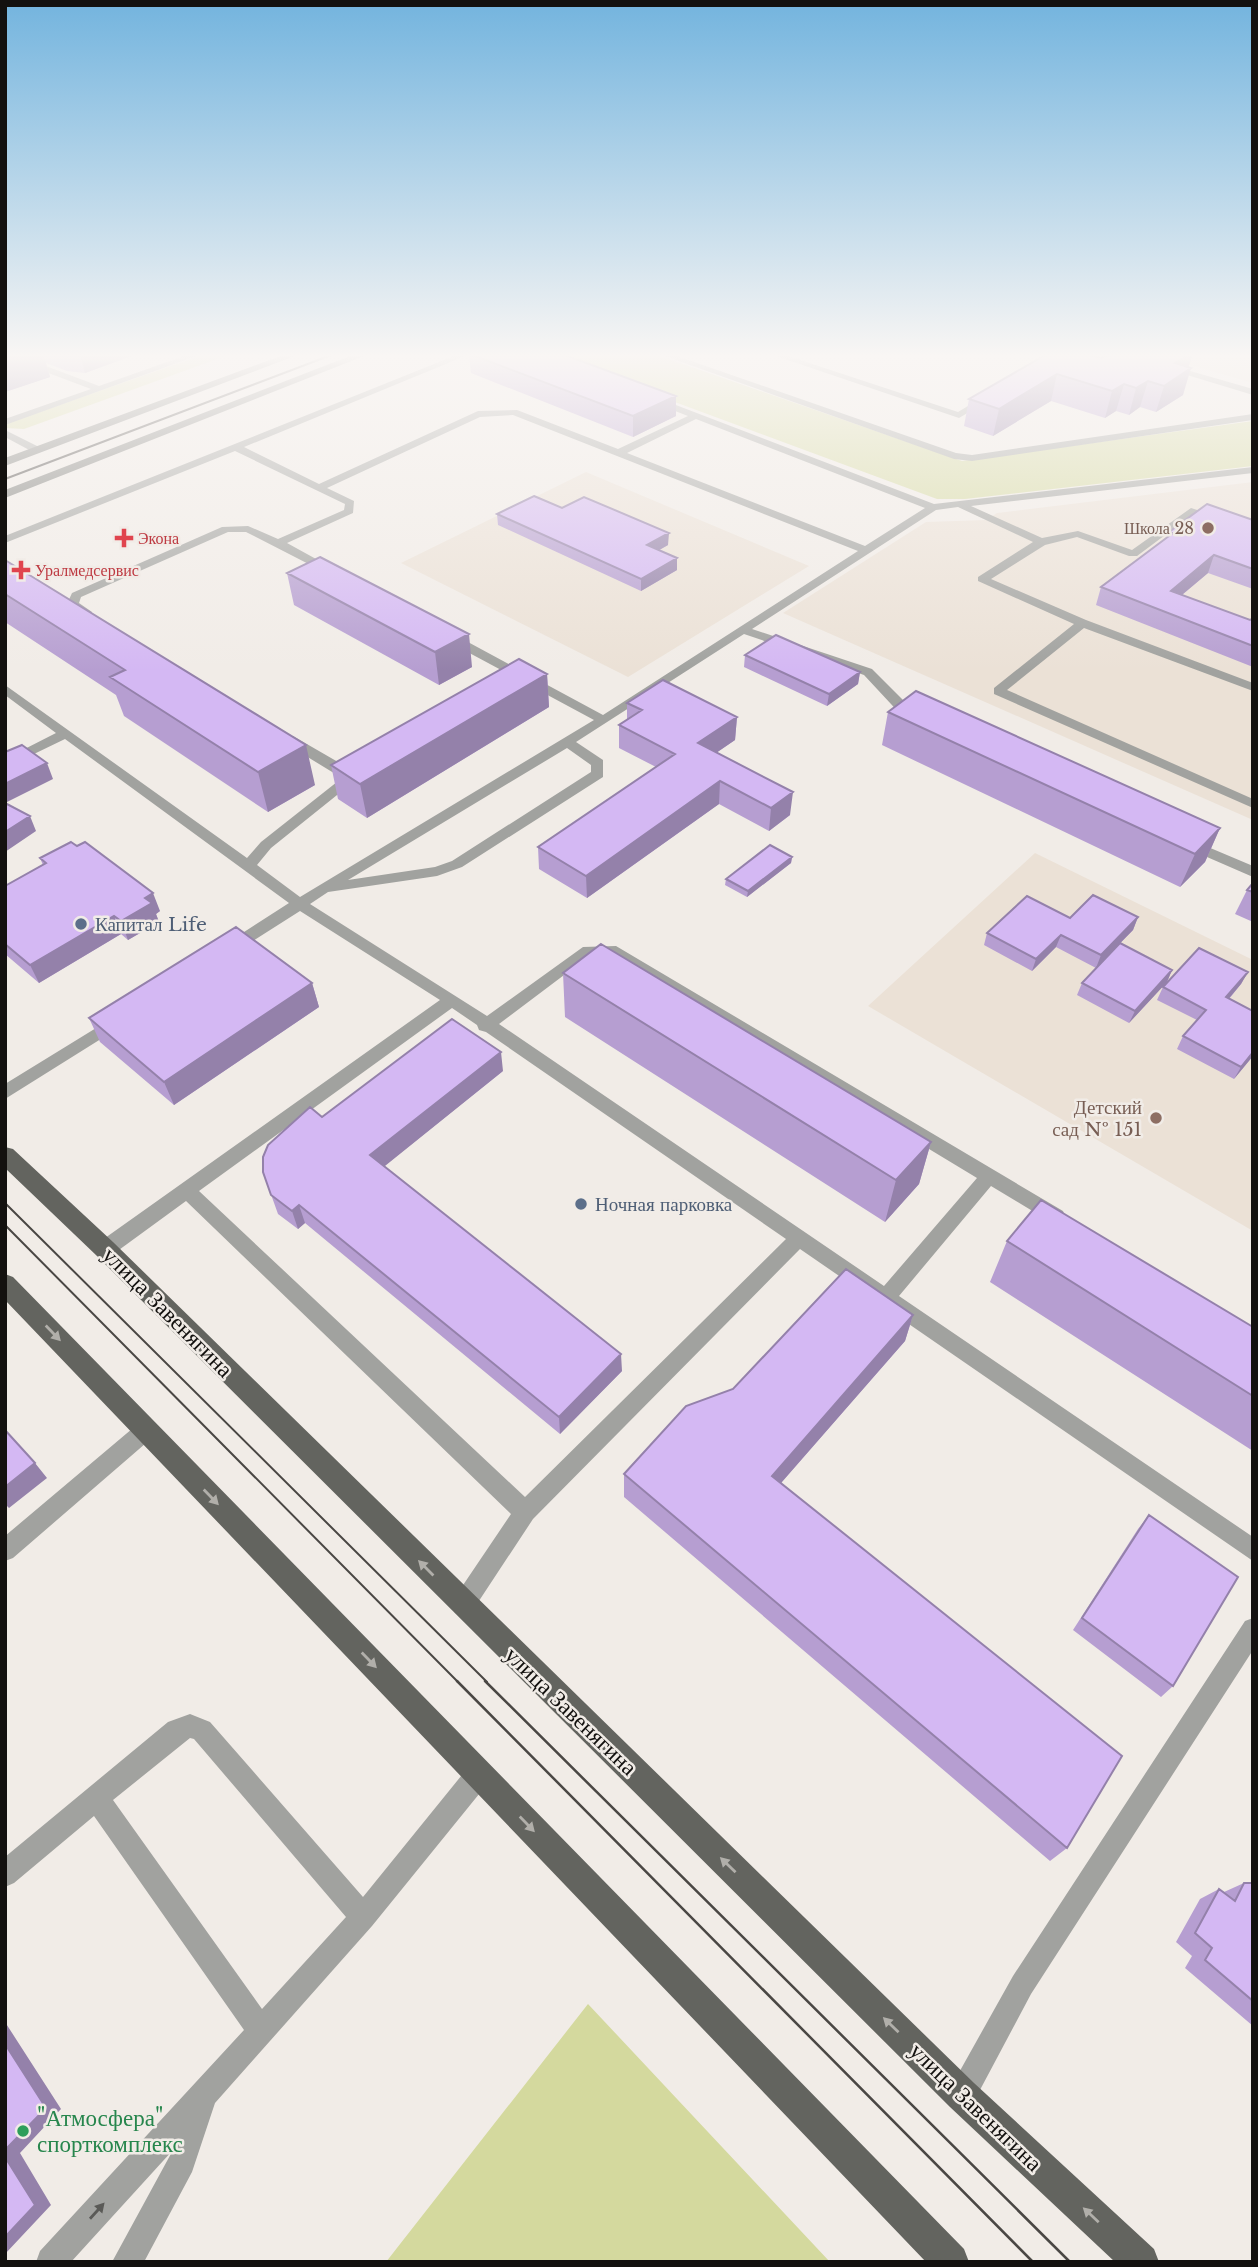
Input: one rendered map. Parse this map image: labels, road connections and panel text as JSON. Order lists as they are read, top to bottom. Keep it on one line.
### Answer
{"streets":{"main road":["улица Завенягина"]},"places":{"other":["Школа 28","Капитал Life","Детский сад № 151","Ночная парковка","\"Атмосфера\" спорткомплекс"],"health":["Экона","Уралмедсервис"]}}
